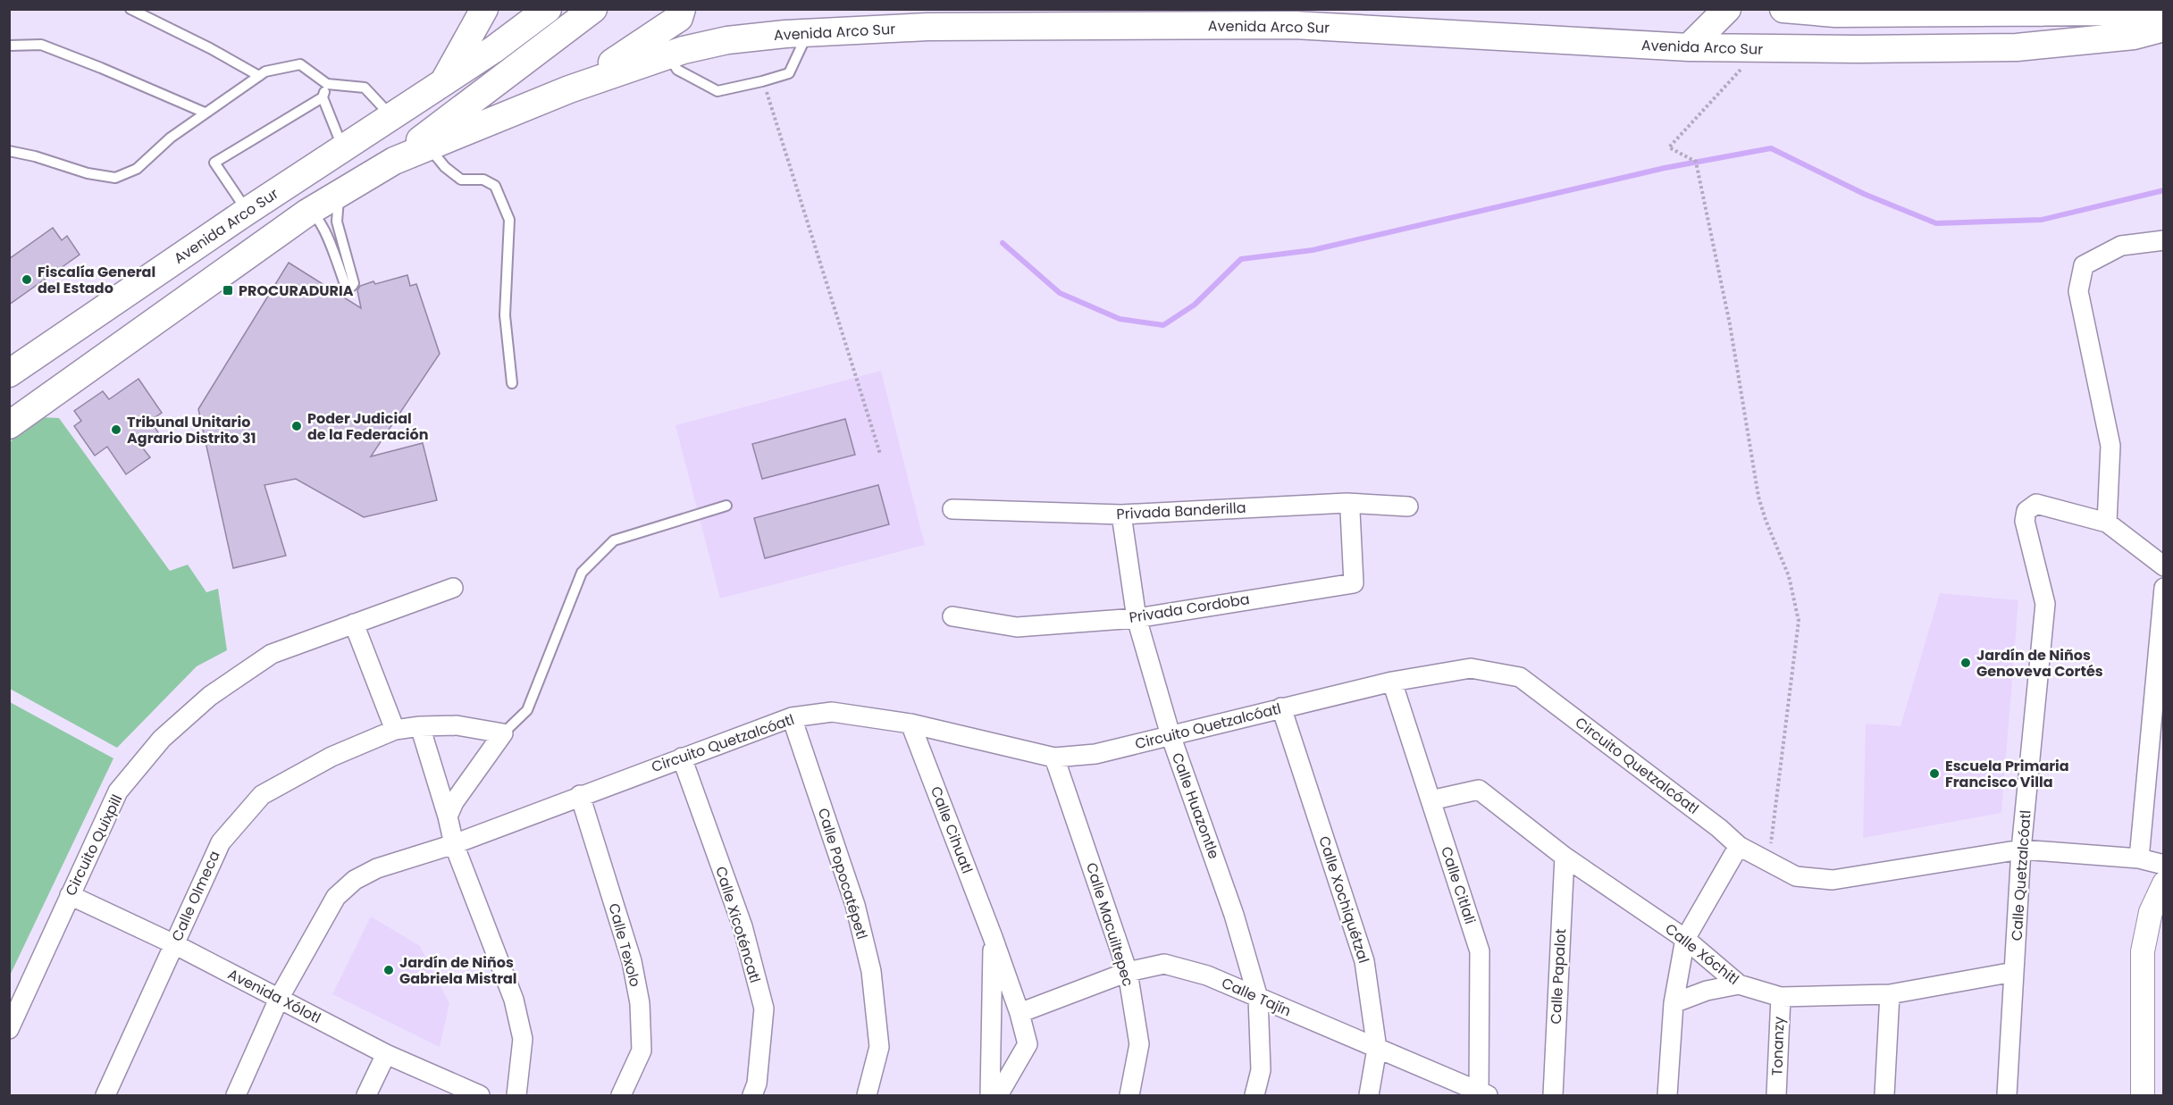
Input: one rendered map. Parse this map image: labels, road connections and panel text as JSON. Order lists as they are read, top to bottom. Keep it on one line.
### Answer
{"streets":{"main road":["Avenida Arco Sur"],"street":["Privada Banderilla","Privada Cordoba","Circuito Quetzalcóatl","Calle Huazontle","Calle Cihuatl","Circuito Quixpill","Calle Popocatépetl","Calle Quetzalcóatl","Calle Citlali","Calle Olmeca","Calle Xochiquétzal","Calle Xicoténcatl","Calle Macuiltepec","Calle Texolo","Calle Xóchitl","Calle Papalot","Avenida Xólotl","Calle Tajín","Tonanzy"]},"crossings":[["Privada Banderilla","Privada Cordoba"],["Privada Banderilla","Calle Huazontle"],["Privada Cordoba","Calle Huazontle"],["Circuito Quetzalcóatl","Calle Huazontle"],["Circuito Quetzalcóatl","Calle Cihuatl"],["Circuito Quetzalcóatl","Calle Popocatépetl"],["Circuito Quetzalcóatl","Calle Quetzalcóatl"],["Circuito Quetzalcóatl","Calle Citlali"],["Circuito Quetzalcóatl","Calle Xochiquétzal"],["Circuito Quetzalcóatl","Calle Xicoténcatl"],["Circuito Quetzalcóatl","Calle Macuiltepec"],["Circuito Quetzalcóatl","Calle Texolo"],["Circuito Quetzalcóatl","Avenida Xólotl"],["Calle Huazontle","Calle Tajín"],["Calle Cihuatl","Calle Tajín"],["Circuito Quixpill","Avenida Xólotl"],["Calle Quetzalcóatl","Calle Xóchitl"],["Calle Citlali","Calle Xóchitl"],["Calle Citlali","Calle Tajín"],["Calle Olmeca","Avenida Xólotl"],["Calle Xochiquétzal","Calle Tajín"],["Calle Macuiltepec","Calle Tajín"],["Calle Xóchitl","Calle Papalot"],["Calle Xóchitl","Tonanzy"]],"places":{"other":["Fiscalía General del Estado","Poder Judicial de la Federación","Tribunal Unitario Agrario Distrito 31","Jardín de Niños Genoveva Cortés","Escuela Primaria Francisco Villa","Jardín de Niños Gabriela Mistral"],"transit":["PROCURADURIA"]}}
